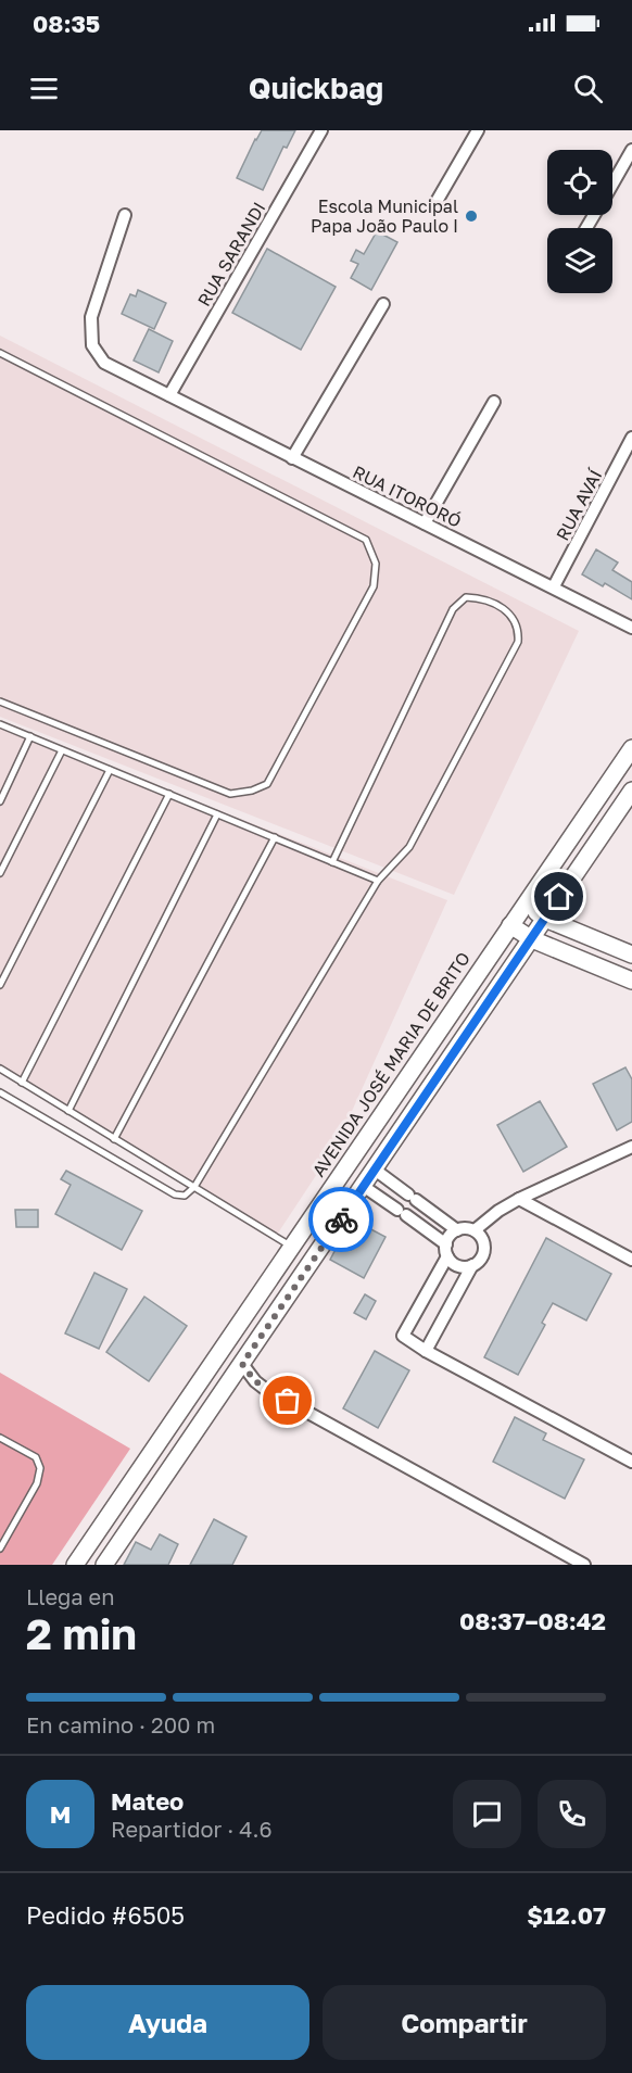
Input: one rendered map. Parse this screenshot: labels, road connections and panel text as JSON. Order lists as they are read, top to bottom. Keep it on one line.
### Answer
{"streets":{"main road":["AVENIDA JOSÉ MARIA DE BRITO"],"street":["RUA SARANDI","RUA ITORORÓ","RUA AVAÍ"]},"crossings":[["RUA SARANDI","RUA ITORORÓ"],["RUA ITORORÓ","RUA AVAÍ"]],"places":["Escola Municipal Papa João Paulo I"],"page":{"status":"08:35","header":"Quickbag","heading":["2 min","Llega en","08:37–08:42"],"panel":["Mateo","Repartidor · 4.6","Pedido #6505","$12.07"],"bar":"En camino · 200 m","round":"M","buttons":["Ayuda","Compartir"]}}
